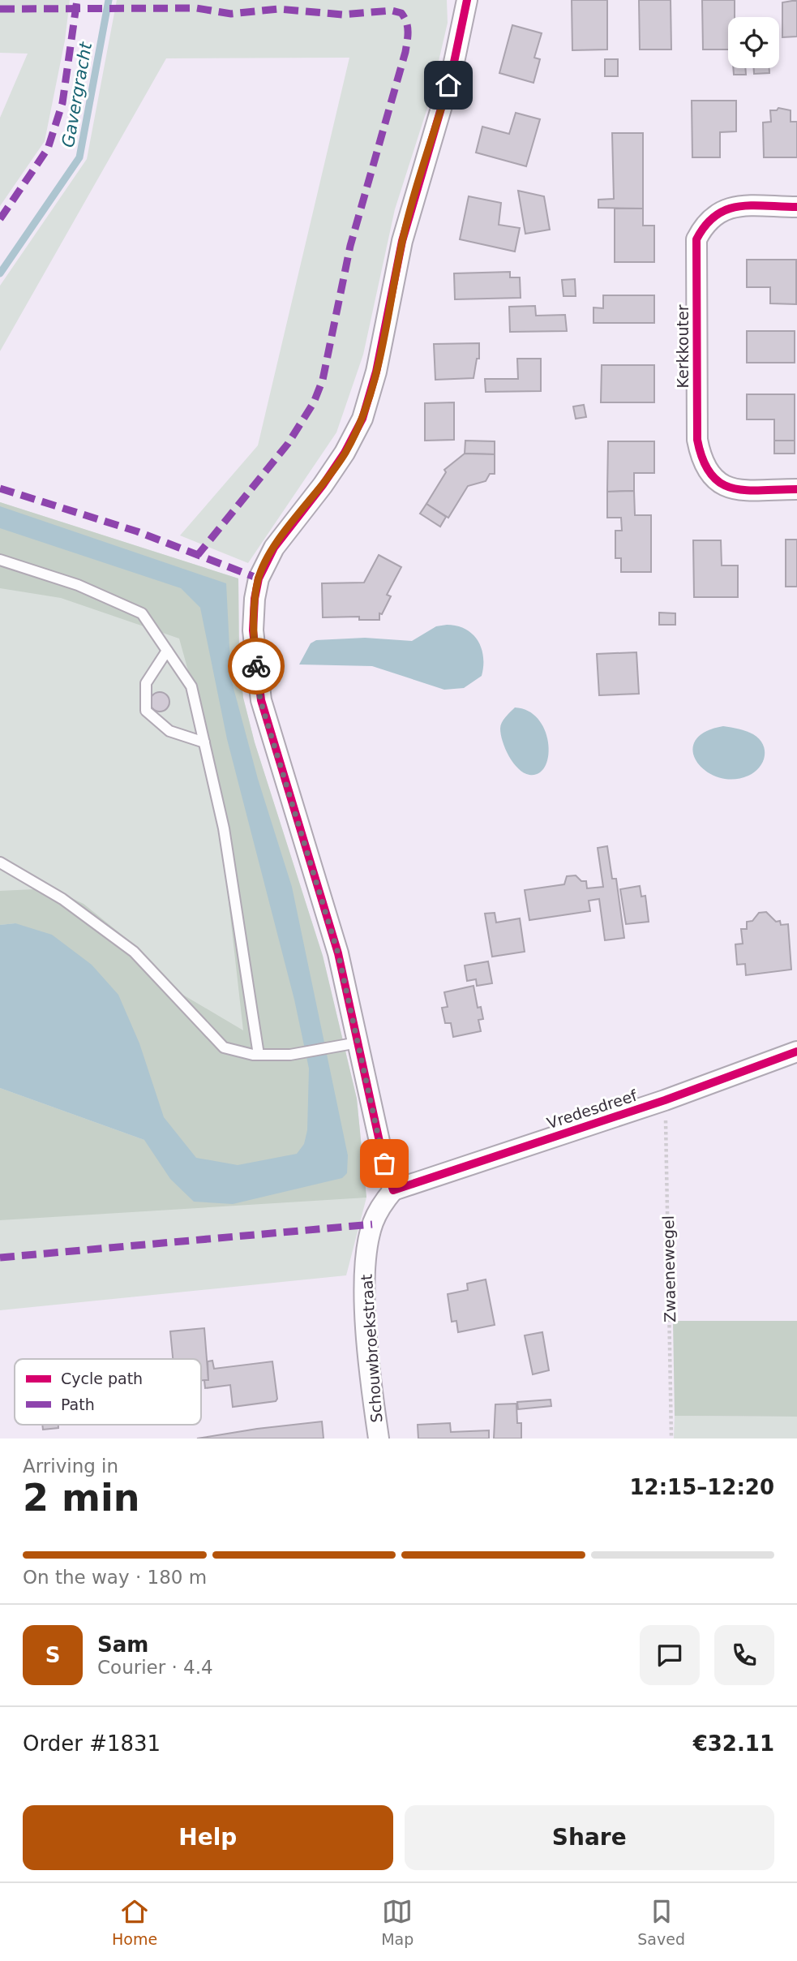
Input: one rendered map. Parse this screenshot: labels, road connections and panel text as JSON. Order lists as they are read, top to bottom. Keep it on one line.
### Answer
{"streets":{"street":["Kerkkouter","Vredesdreef","Schouwbroekstraat"],"path":["Zwaenewegel"]},"crossings":[["Vredesdreef","Zwaenewegel"],["Vredesdreef","Schouwbroekstraat"]],"water":["Gavergracht"],"legend":["Cycle path","Path"],"page":{"heading":["2 min","Arriving in","12:15–12:20"],"panel":["Sam","Courier · 4.4","Order #1831","€32.11"],"bar":"On the way · 180 m","round":"S","buttons":["Help","Share"],"tabs":["Home","Map","Saved"]}}
